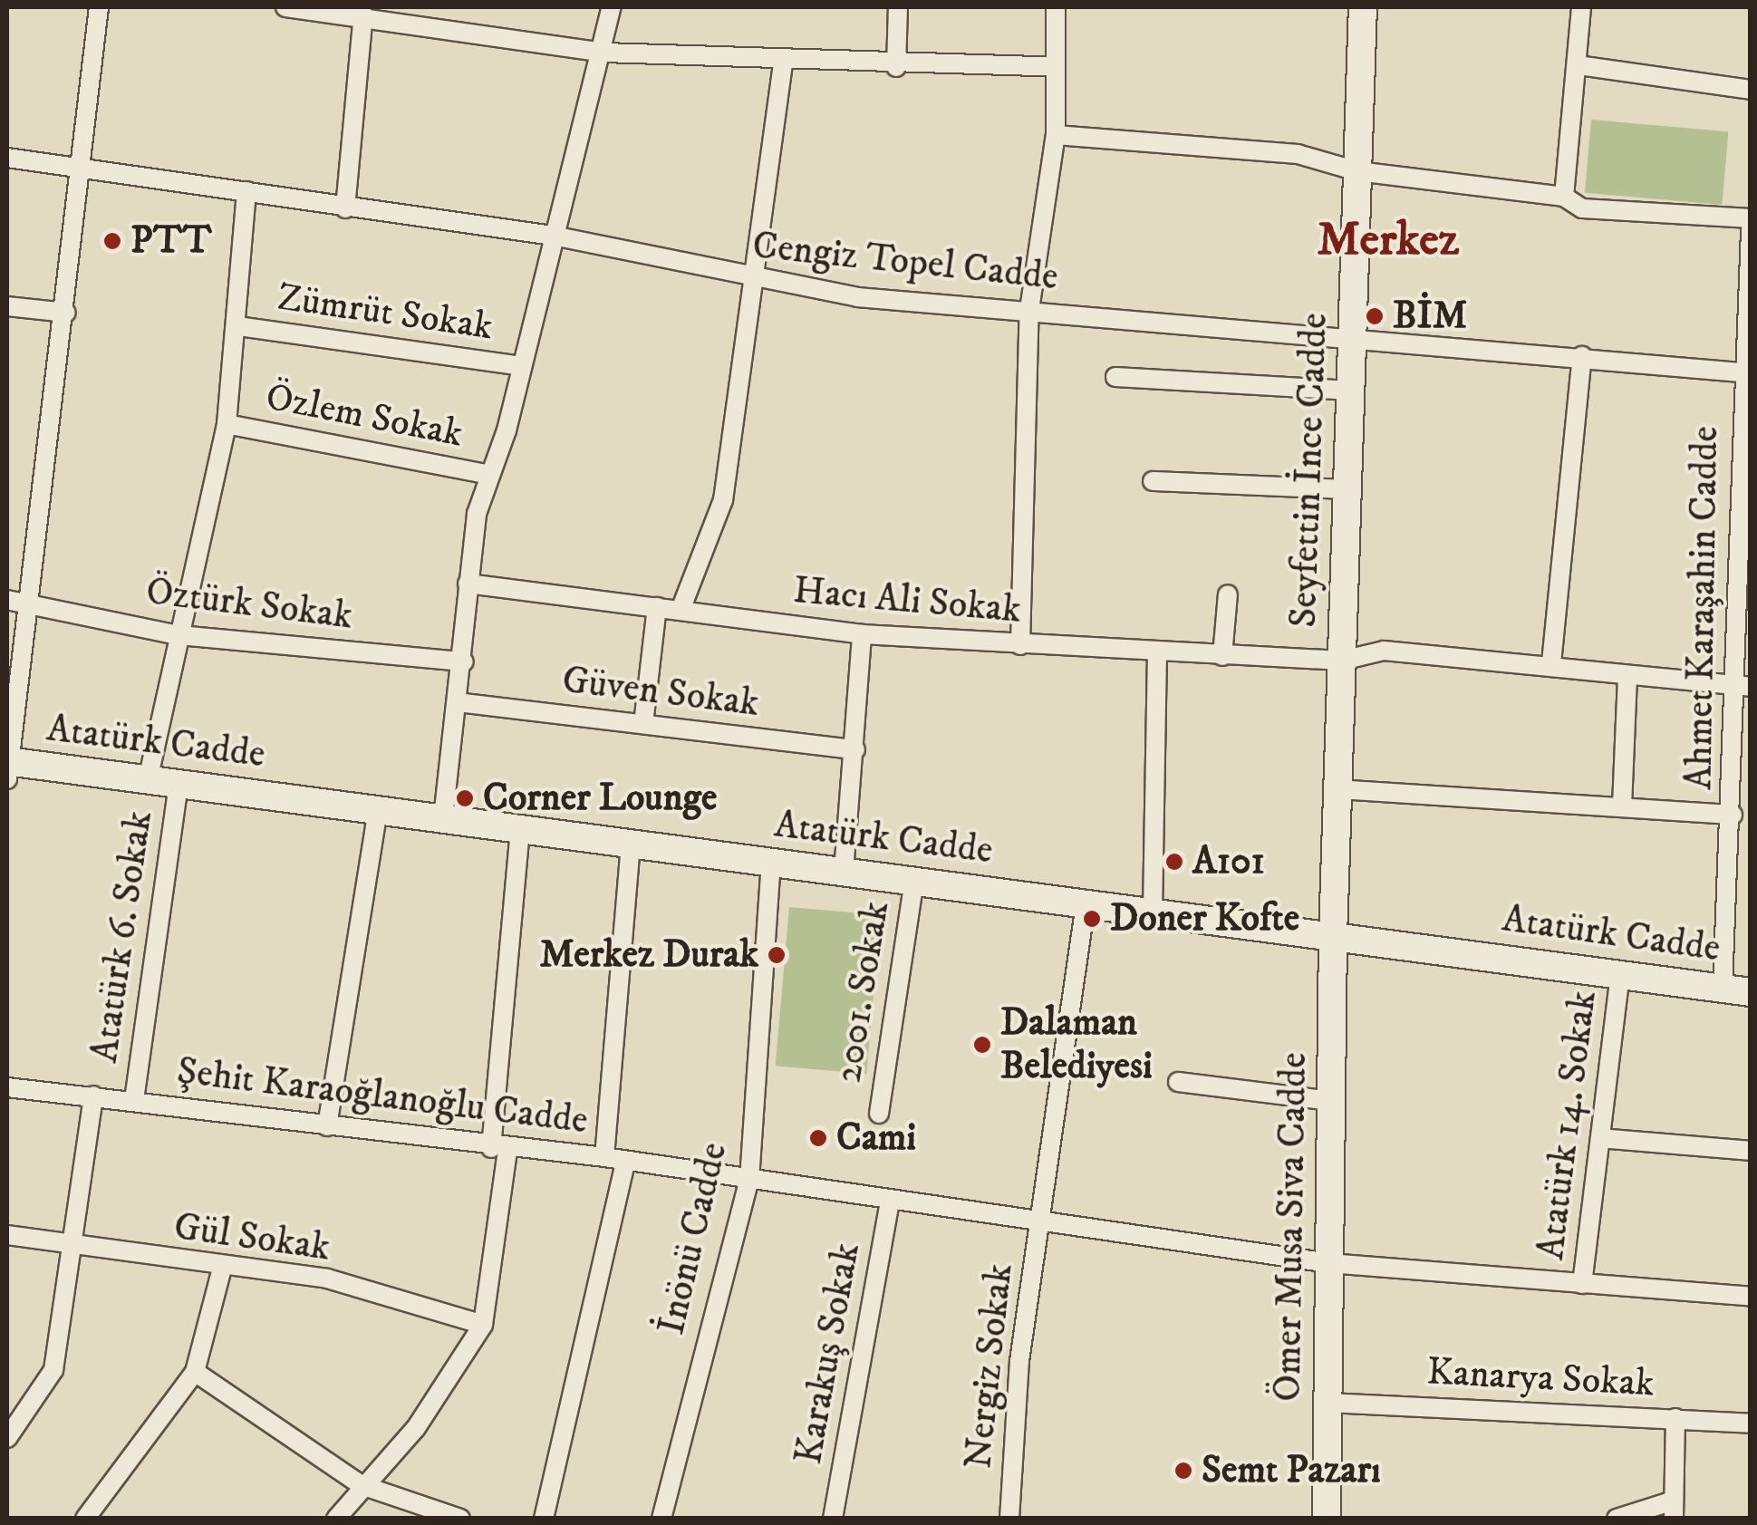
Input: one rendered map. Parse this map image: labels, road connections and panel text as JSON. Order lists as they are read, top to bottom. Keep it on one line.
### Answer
{"streets":{"main road":["Seyfettin İnce Cadde","Atatürk Cadde","Ömer Musa Siva Cadde"],"street":["Cengiz Topel Cadde","Zümrüt Sokak","Özlem Sokak","Hacı Ali Sokak","Öztürk Sokak","Ahmet Karaşahin Cadde","Güven Sokak","Atatürk 6. Sokak","2001. Sokak","Şehit Karaoğlanoğlu Cadde","Atatürk 14. Sokak","Gül Sokak","İnönü Cadde","Karakuş Sokak","Nergiz Sokak","Kanarya Sokak"]},"crossings":[["Cengiz Topel Cadde","Seyfettin İnce Cadde"],["Cengiz Topel Cadde","Ahmet Karaşahin Cadde"],["Seyfettin İnce Cadde","Hacı Ali Sokak"],["Seyfettin İnce Cadde","Atatürk Cadde"],["Seyfettin İnce Cadde","Ömer Musa Siva Cadde"],["Hacı Ali Sokak","Ahmet Karaşahin Cadde"],["Ahmet Karaşahin Cadde","Atatürk Cadde"],["Atatürk Cadde","Atatürk 6. Sokak"],["Atatürk Cadde","2001. Sokak"],["Atatürk Cadde","Atatürk 14. Sokak"],["Atatürk Cadde","Ömer Musa Siva Cadde"],["Atatürk Cadde","İnönü Cadde"],["Atatürk Cadde","Nergiz Sokak"],["Atatürk 6. Sokak","Şehit Karaoğlanoğlu Cadde"],["Şehit Karaoğlanoğlu Cadde","Atatürk 14. Sokak"],["Şehit Karaoğlanoğlu Cadde","Ömer Musa Siva Cadde"],["Şehit Karaoğlanoğlu Cadde","İnönü Cadde"],["Şehit Karaoğlanoğlu Cadde","Karakuş Sokak"],["Şehit Karaoğlanoğlu Cadde","Nergiz Sokak"],["Ömer Musa Siva Cadde","Kanarya Sokak"]],"districts":["Merkez"],"places":["PTT","BİM","Corner Lounge","A101","Doner Kofte","Merkez Durak","Dalaman Belediyesi","Cami","Semt Pazarı"]}
